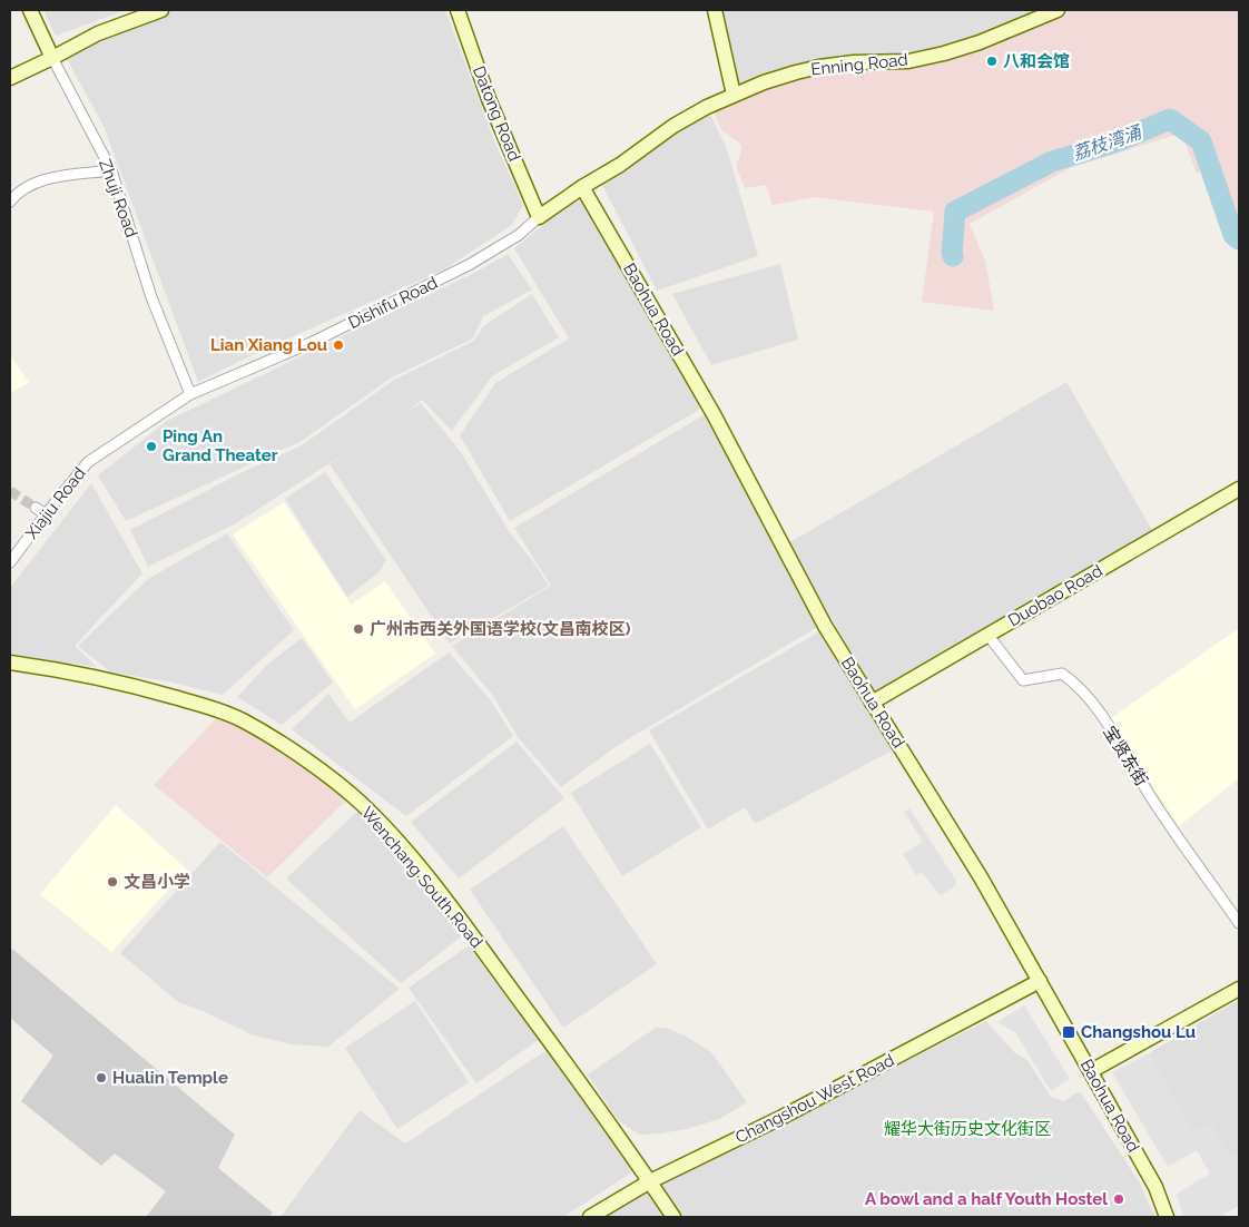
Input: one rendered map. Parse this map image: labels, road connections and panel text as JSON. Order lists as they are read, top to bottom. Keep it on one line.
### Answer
{"streets":{"street":["Enning Road","Datong Road","Zhuji Road","Dishifu Road","Baohua Road","Xiajiu Road","Duobao Road","宝贤东街","Wenchang South Road","Changshou West Road"]},"crossings":[["Enning Road","Dishifu Road"],["Enning Road","Baohua Road"],["Datong Road","Dishifu Road"],["Zhuji Road","Dishifu Road"],["Zhuji Road","Xiajiu Road"],["Dishifu Road","Baohua Road"],["Dishifu Road","Xiajiu Road"],["Baohua Road","Duobao Road"],["Baohua Road","Changshou West Road"],["Duobao Road","宝贤东街"],["Wenchang South Road","Changshou West Road"]],"water":["荔枝湾涌"],"parks":["耀华大街历史文化街区"],"places":{"other":["八和会馆","Lian Xiang Lou","Ping An Grand Theater","广州市西关外国语学校(文昌南校区)","文昌小学","Hualin Temple","A bowl and a half Youth Hostel"],"transit":["Changshou Lu"]}}
